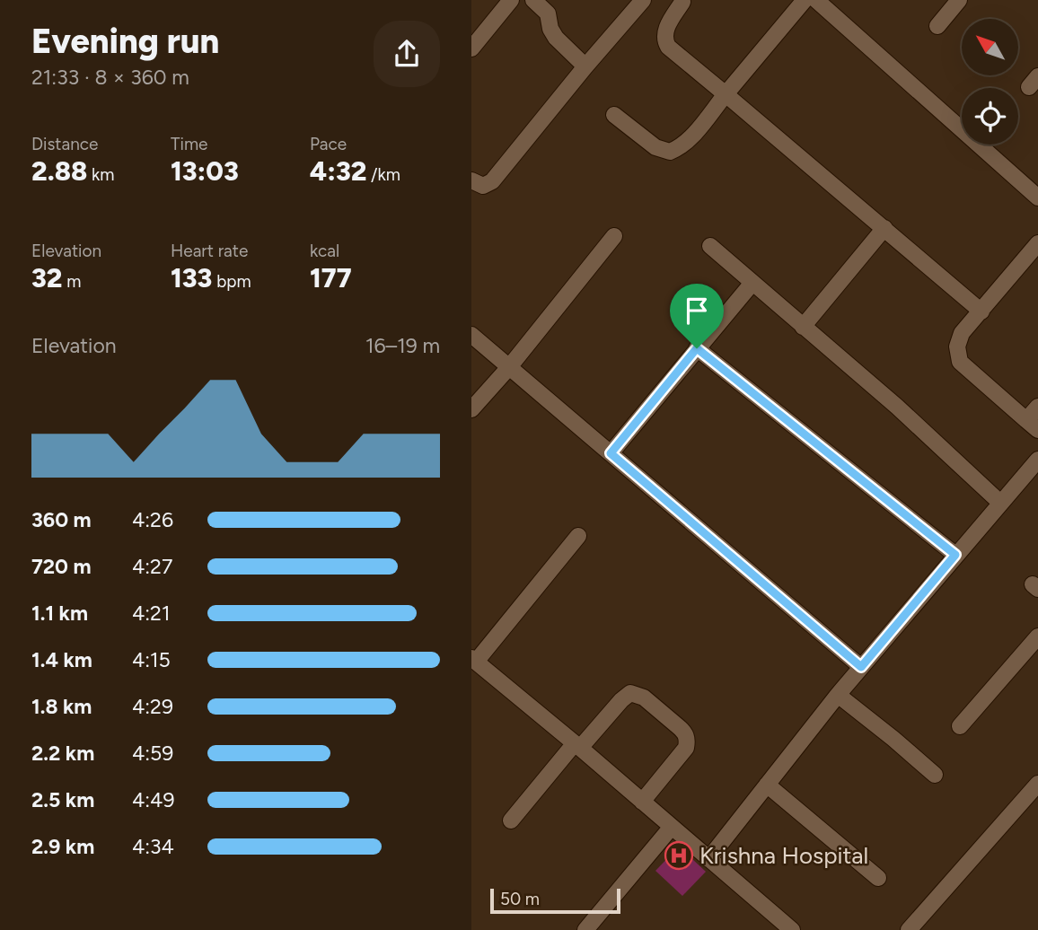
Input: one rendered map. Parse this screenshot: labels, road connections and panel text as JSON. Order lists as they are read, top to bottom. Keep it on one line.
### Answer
{"places":{"hospital":["Krishna Hospital"]},"scale_bar":"50 m","north":"top left","page":{"heading":["Evening run","21:33 · 8 × 360 m"],"stats":[["Distance","2.88 km"],["Time","13:03"],["Pace","4:32 /km"],["Elevation","32 m"],["Heart rate","133 bpm"],["kcal","177"]],"chart":["Elevation","16–19 m"],"list":[{"name":"360 m","note":"4:26"},{"name":"720 m","note":"4:27"},{"name":"1.1 km","note":"4:21"},{"name":"1.4 km","note":"4:15"},{"name":"1.8 km","note":"4:29"},{"name":"2.2 km","note":"4:59"},{"name":"2.5 km","note":"4:49"},{"name":"2.9 km","note":"4:34"}],"scale":"50 m"}}
